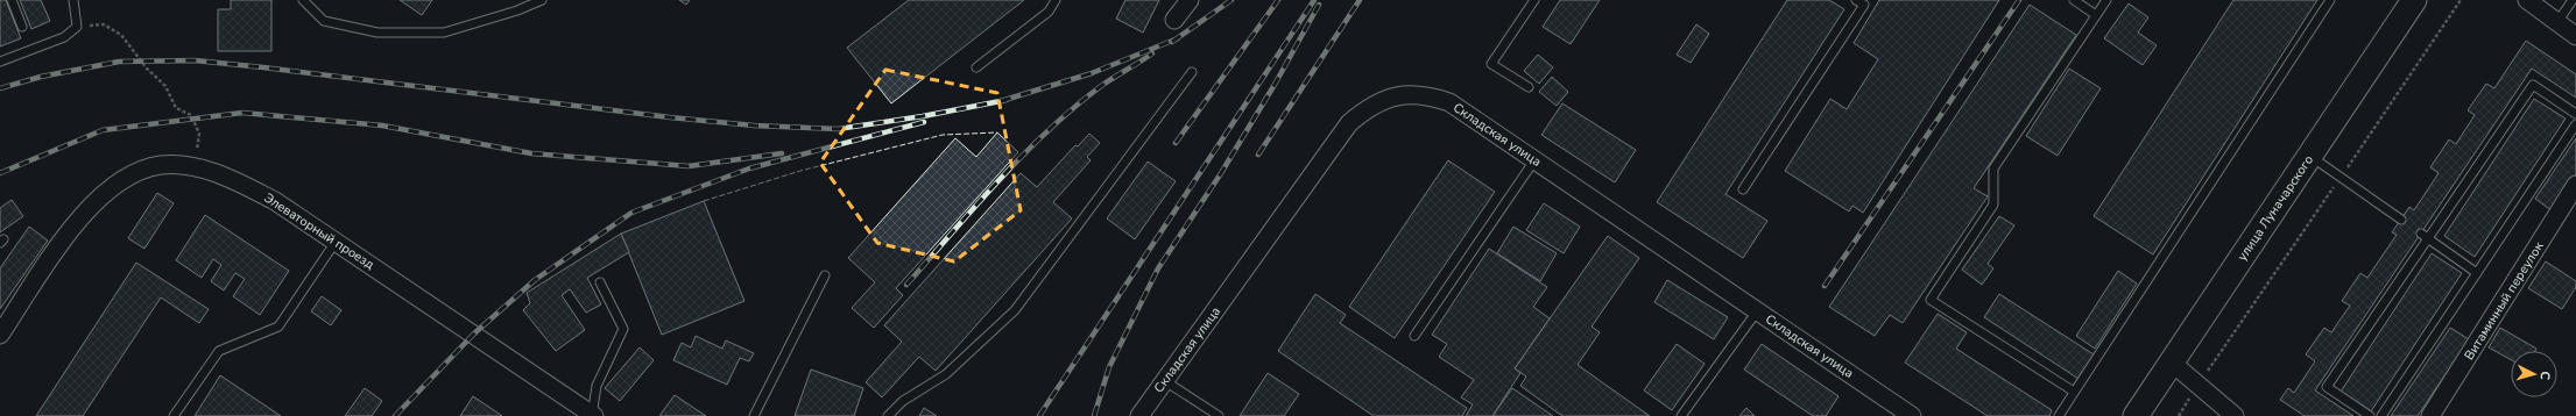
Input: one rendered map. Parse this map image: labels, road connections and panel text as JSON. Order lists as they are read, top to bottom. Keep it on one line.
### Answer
{"streets":{"main road":["улица Луначарского"],"street":["Складская улица","Элеваторный проезд","Витаминный переулок"]},"north":"right"}
